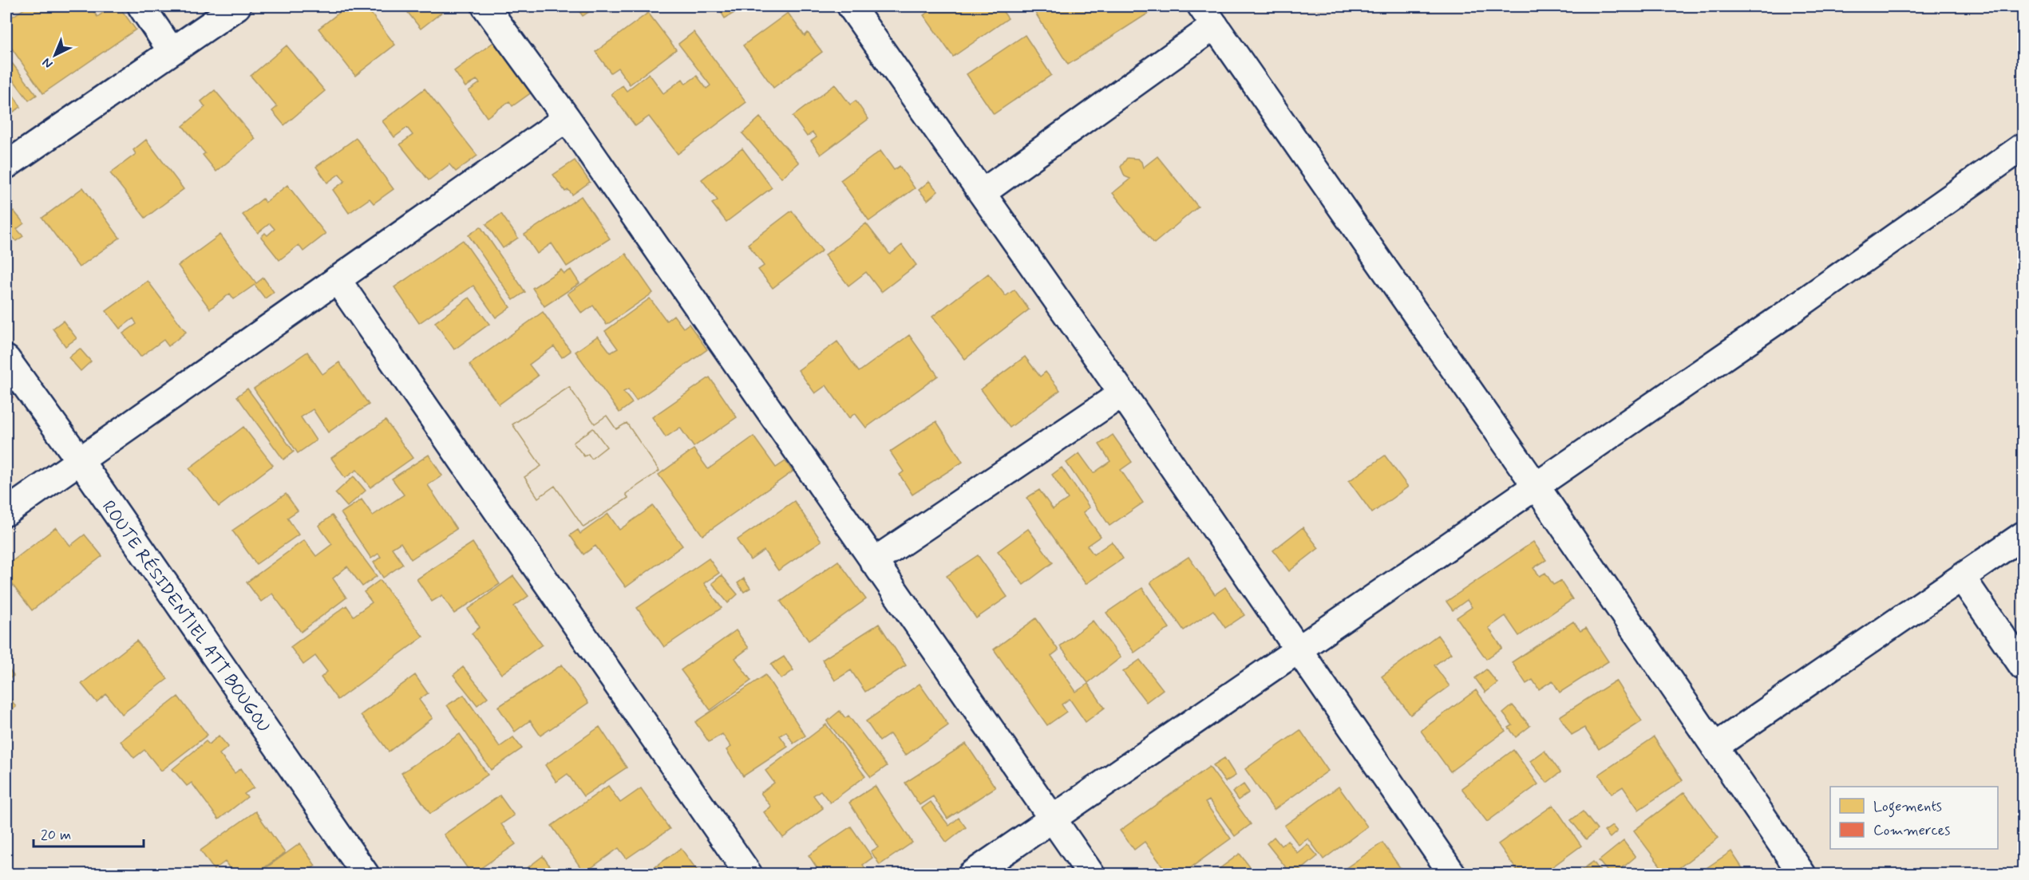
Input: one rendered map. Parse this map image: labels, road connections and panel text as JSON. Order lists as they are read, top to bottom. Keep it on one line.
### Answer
{"streets":{"street":["ROUTE RÉSIDENTIEL ATT BOUGOU"]},"legend":["Logements","Commerces"],"scale_bar":"20 m","north":"bottom left"}
